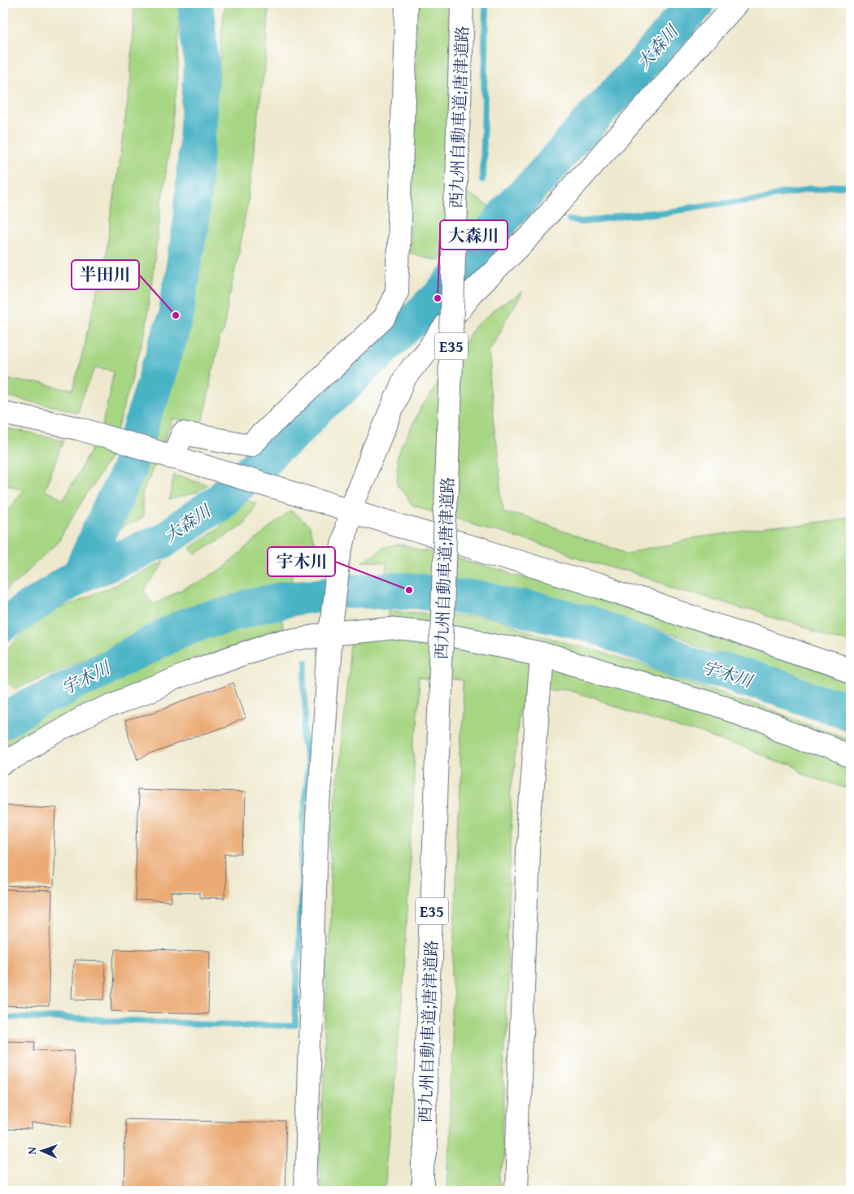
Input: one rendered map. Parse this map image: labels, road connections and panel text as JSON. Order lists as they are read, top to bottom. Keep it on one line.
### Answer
{"streets":{"main road":["西九州自動車道;唐津道路","E35"]},"water":["大森川","宇木川"],"places":["大森川","半田川","宇木川"],"north":"left"}
